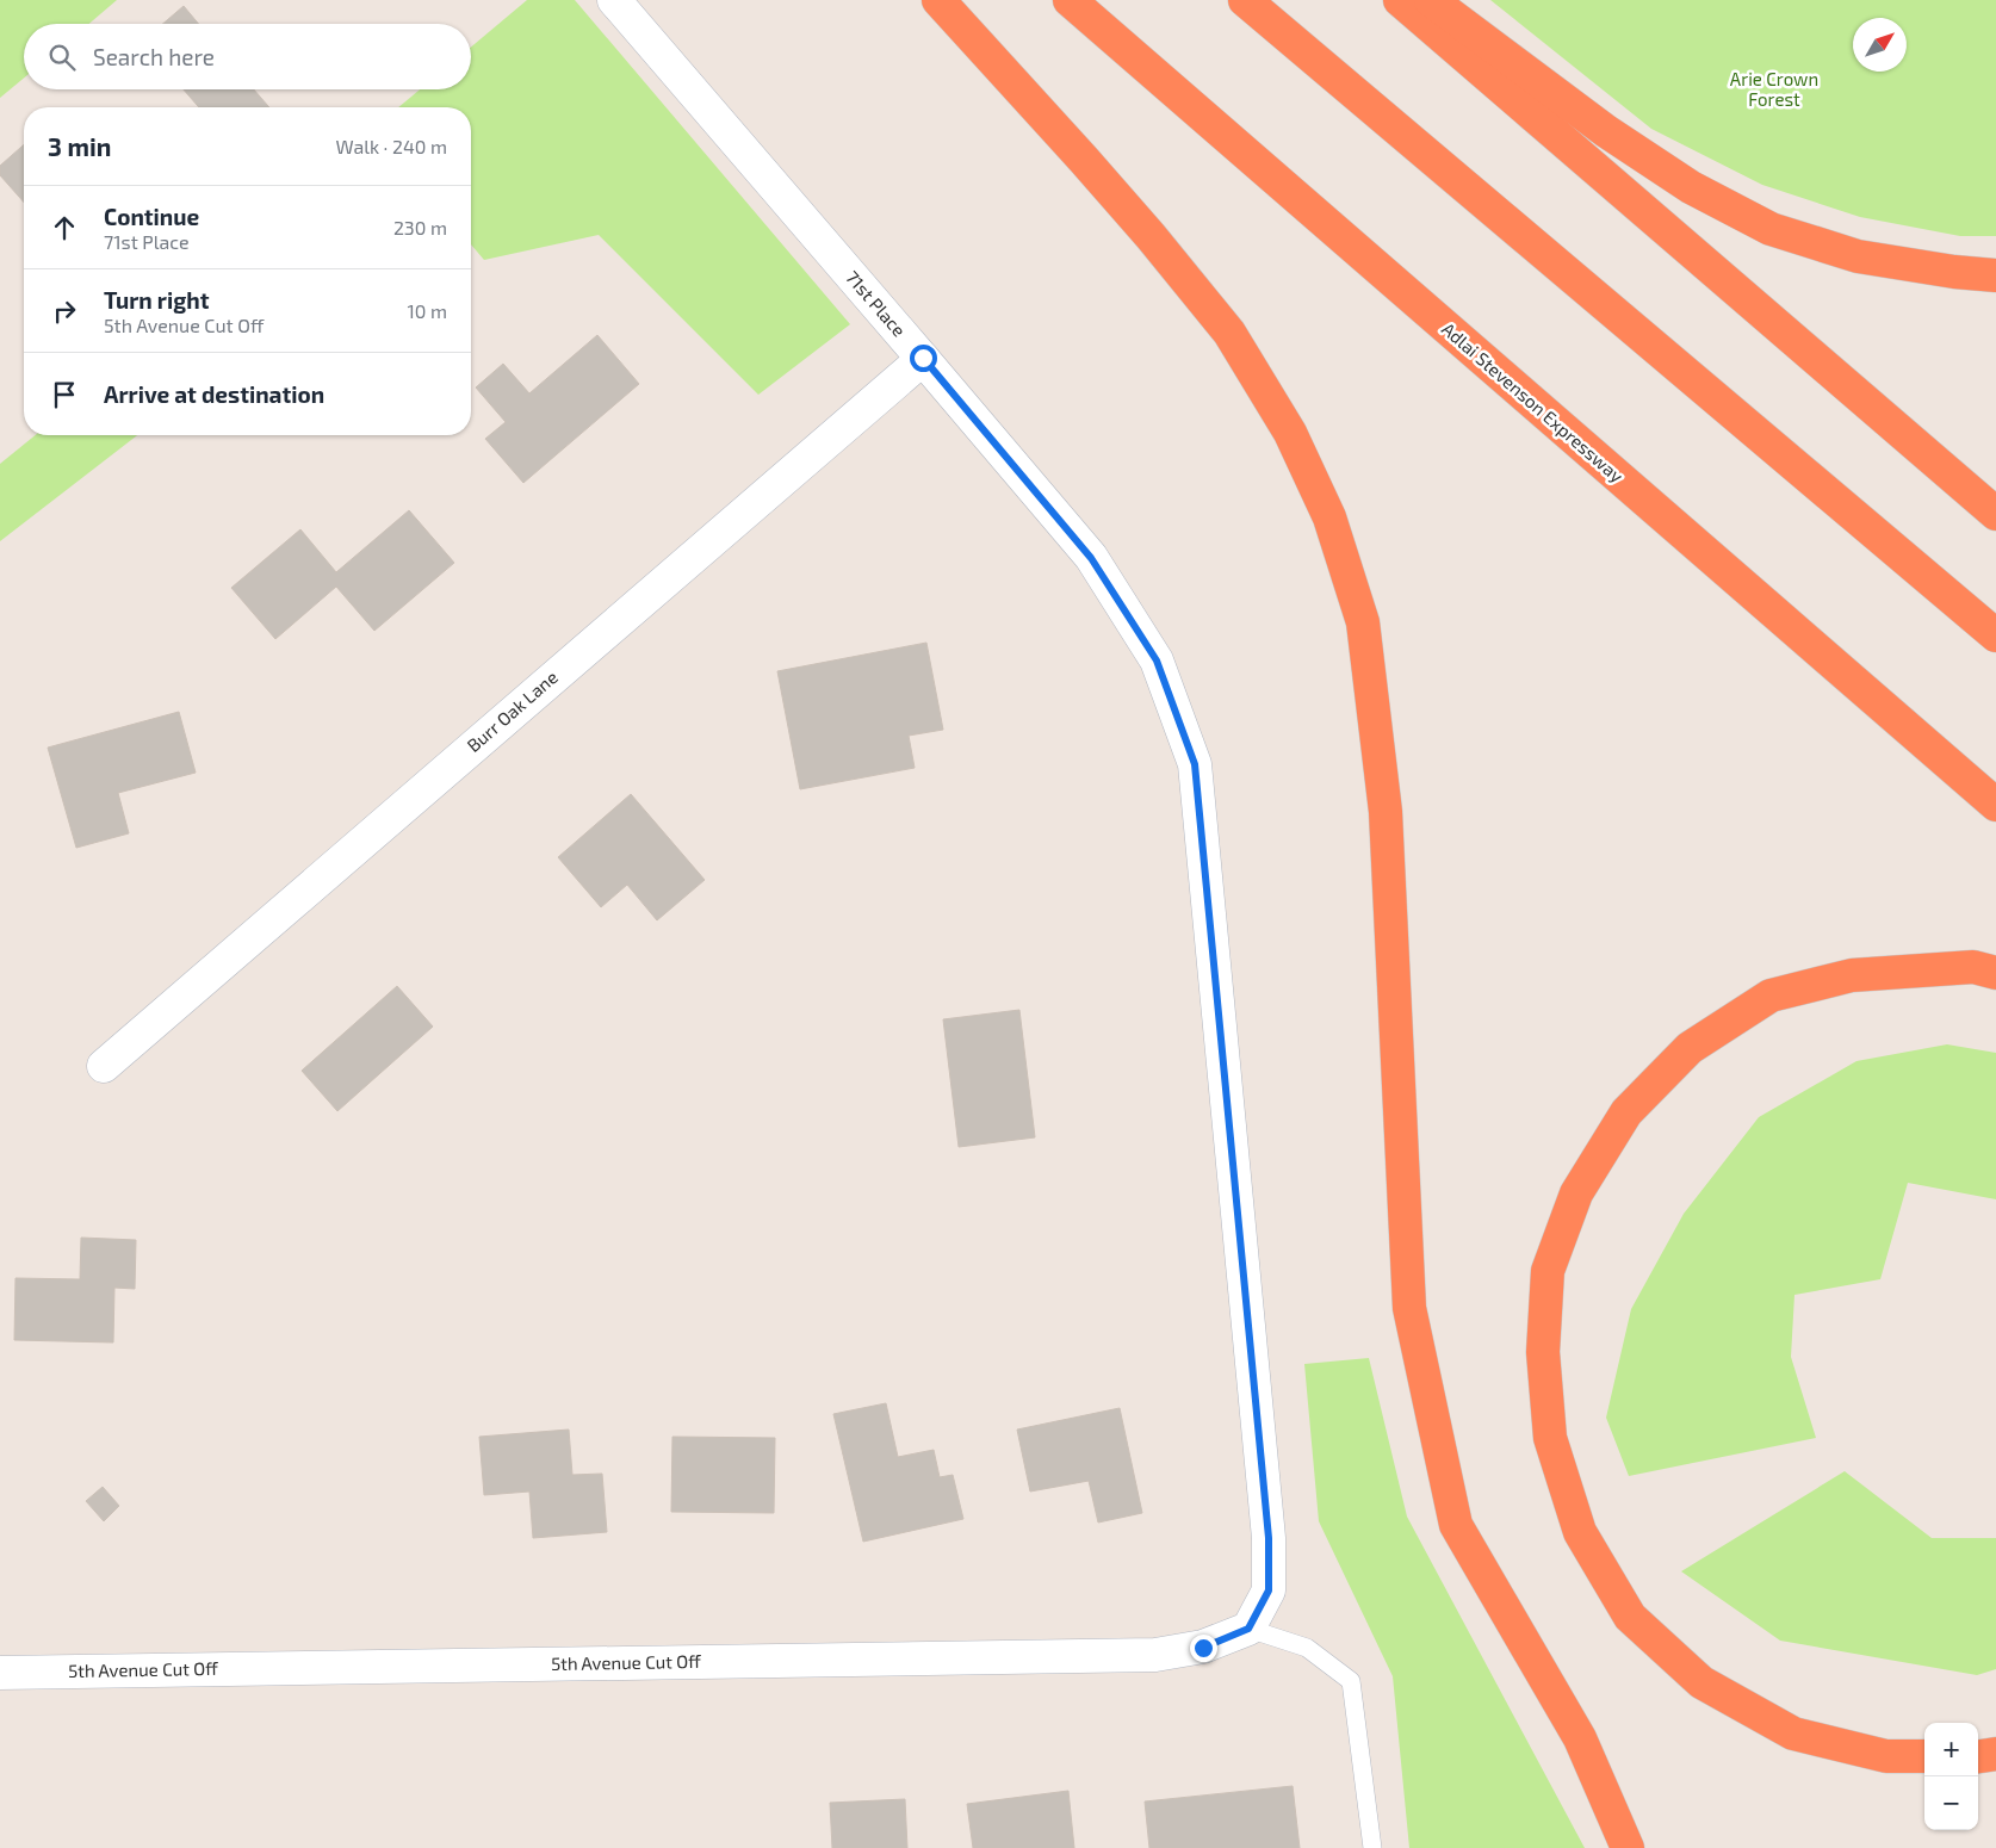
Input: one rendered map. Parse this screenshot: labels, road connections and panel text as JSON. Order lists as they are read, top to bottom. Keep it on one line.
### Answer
{"streets":{"highway":["Adlai Stevenson Expressway"],"street":["71st Place","Burr Oak Lane","5th Avenue Cut Off"]},"crossings":[["71st Place","Burr Oak Lane"],["71st Place","5th Avenue Cut Off"]],"parks":["Arie Crown Forest"],"north":"top right","page":{"search":"Search here","heading":["3 min","Walk · 240 m"],"list":[["Continue","71st Place","230 m"],["Turn right","5th Avenue Cut Off","10 m"],"Arrive at destination"],"map_buttons":["+","−"]}}
